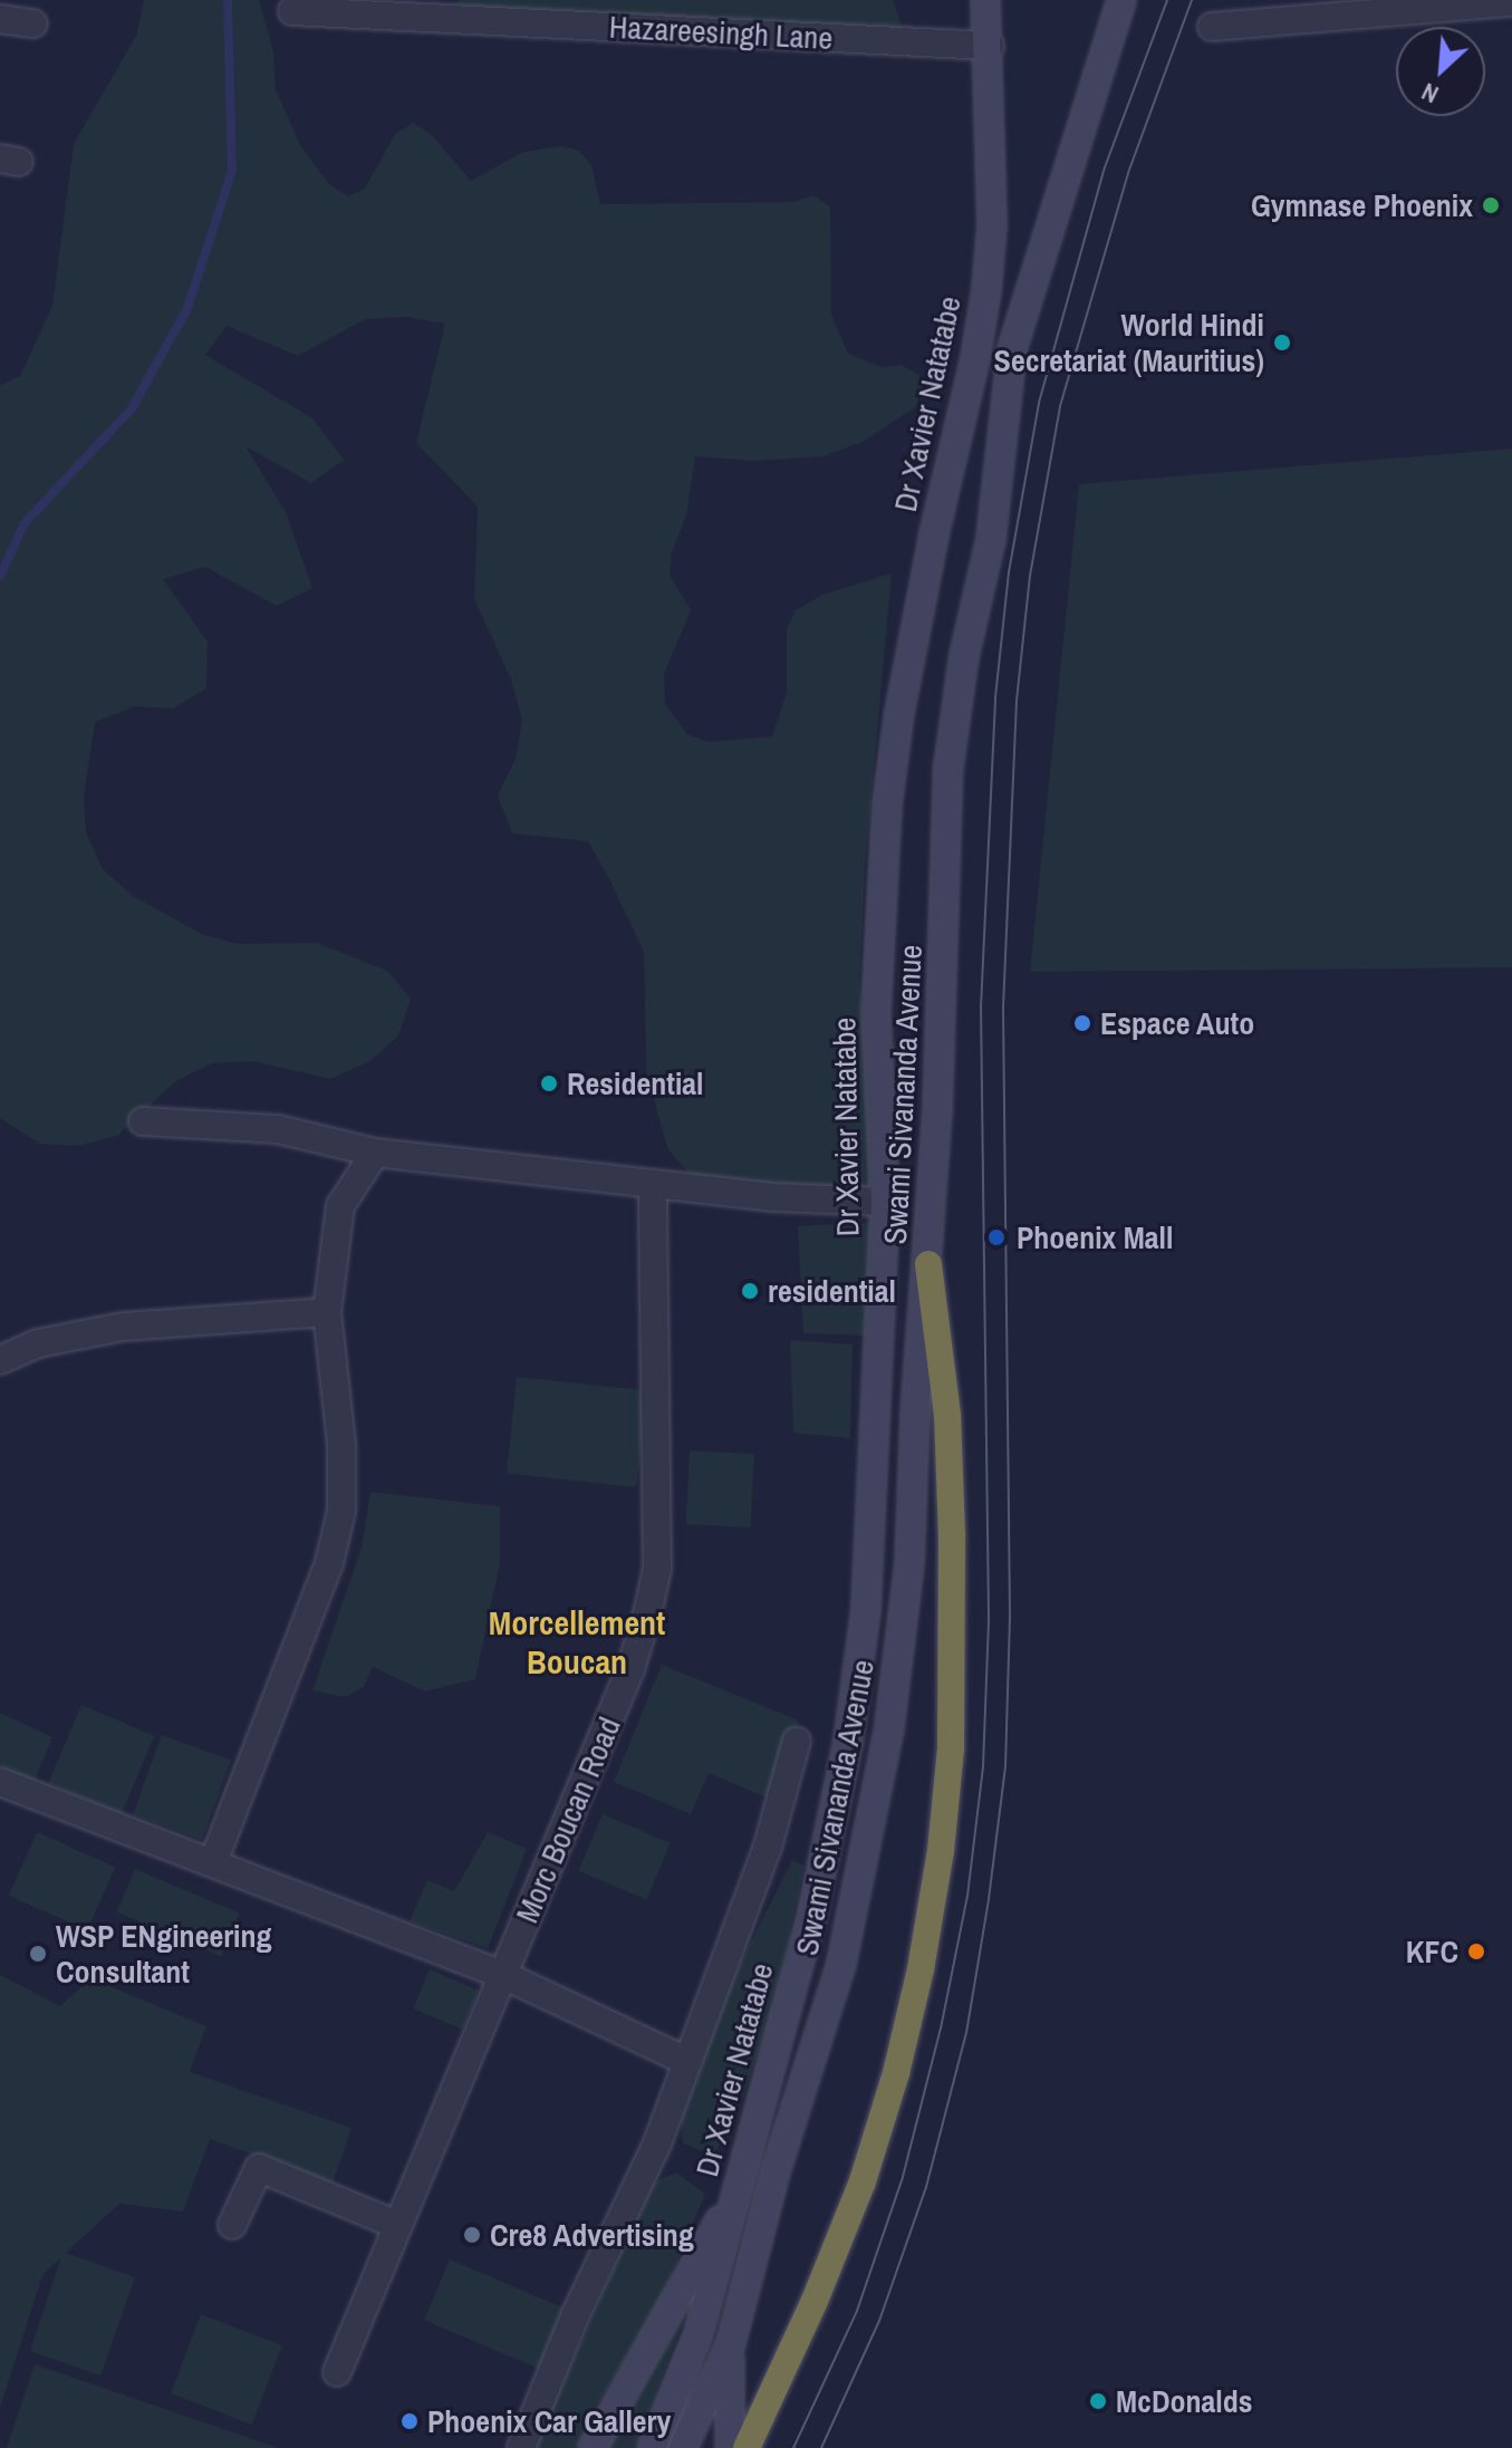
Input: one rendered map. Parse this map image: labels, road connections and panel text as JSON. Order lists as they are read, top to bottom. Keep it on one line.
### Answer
{"streets":{"main road":["Dr Xavier Natatabe","Swami Sivananda Avenue"],"street":["Hazareesingh Lane","Morc Boucan Road"]},"crossings":[["Hazareesingh Lane","Dr Xavier Natatabe"]],"districts":["Morcellement Boucan"],"places":["Gymnase Phoenix","World Hindi Secretariat (Mauritius)","Espace Auto","Residential","Phoenix Mall","residential","KFC","WSP ENgineering Consultant","Cre8 Advertising","McDonalds","Phoenix Car Gallery"],"north":"bottom left"}
